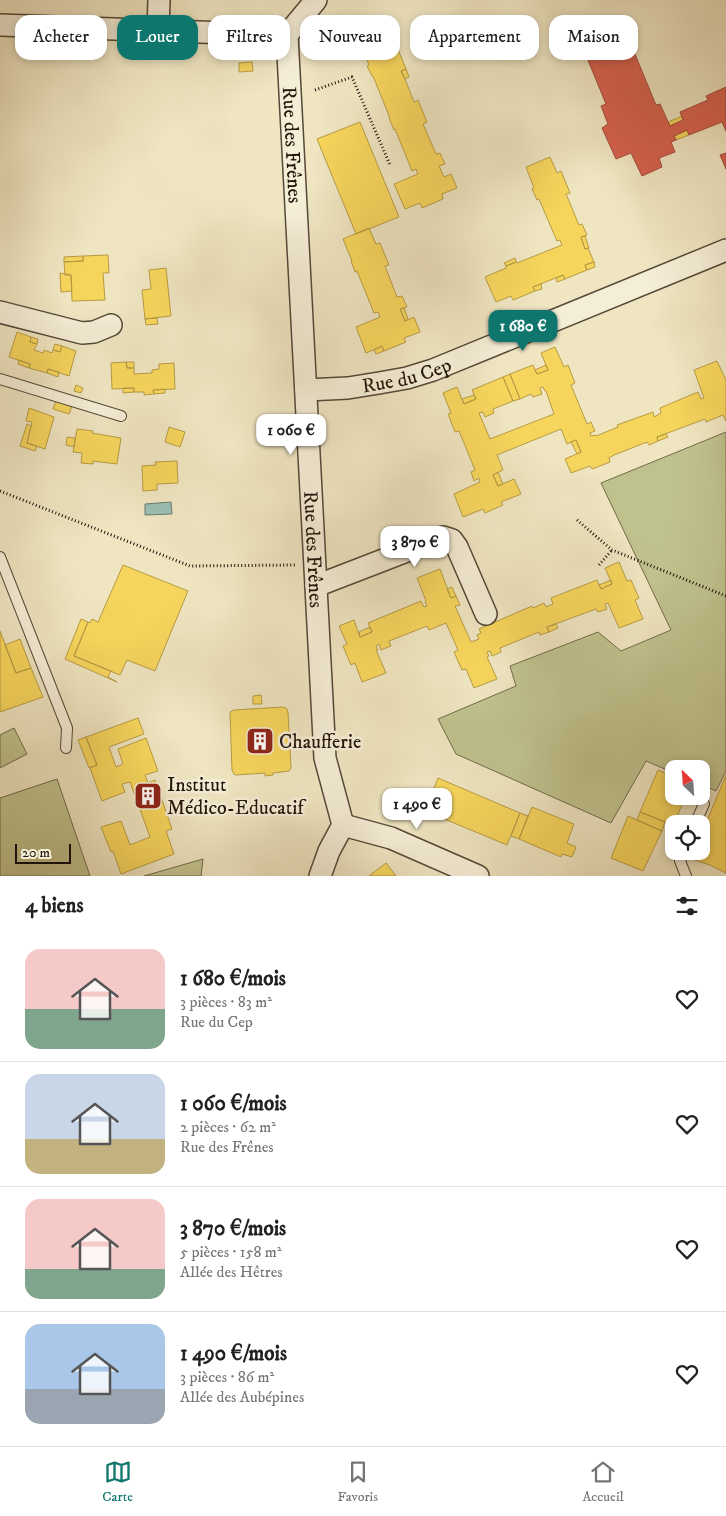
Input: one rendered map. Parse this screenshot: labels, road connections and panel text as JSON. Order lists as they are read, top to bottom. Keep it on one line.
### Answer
{"streets":{"street":["Rue des Frênes","Rue du Cep"]},"crossings":[["Rue des Frênes","Rue du Cep"]],"places":{"building":["Chaufferie","Institut Médico-Educatif"]},"scale_bar":"20 m","north":"top left","page":{"chip":["Acheter","Louer","Filtres","Nouveau","Appartement","Maison"],"price":["1 680 €","1 060 €","3 870 €","1 490 €"],"scale":"20 m","heading":"4 biens","list":[{"name":"1 680 €/mois","note":"3 pièces · 83 m² · Rue du Cep"},{"name":"1 060 €/mois","note":"2 pièces · 62 m² · Rue des Frênes"},{"name":"3 870 €/mois","note":"5 pièces · 158 m² · Allée des Hêtres"},{"name":"1 490 €/mois","note":"3 pièces · 86 m² · Allée des Aubépines"}],"tabs":["Carte","Favoris","Accueil"]}}
